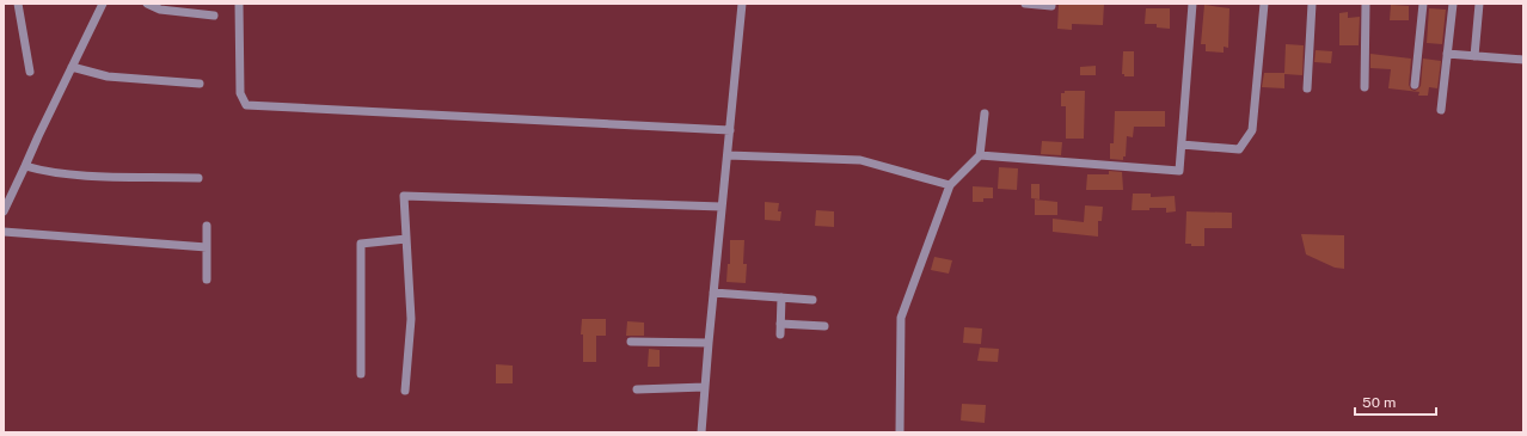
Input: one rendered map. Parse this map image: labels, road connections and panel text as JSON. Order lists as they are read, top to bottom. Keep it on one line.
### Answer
{"scale_bar":"50 m"}
